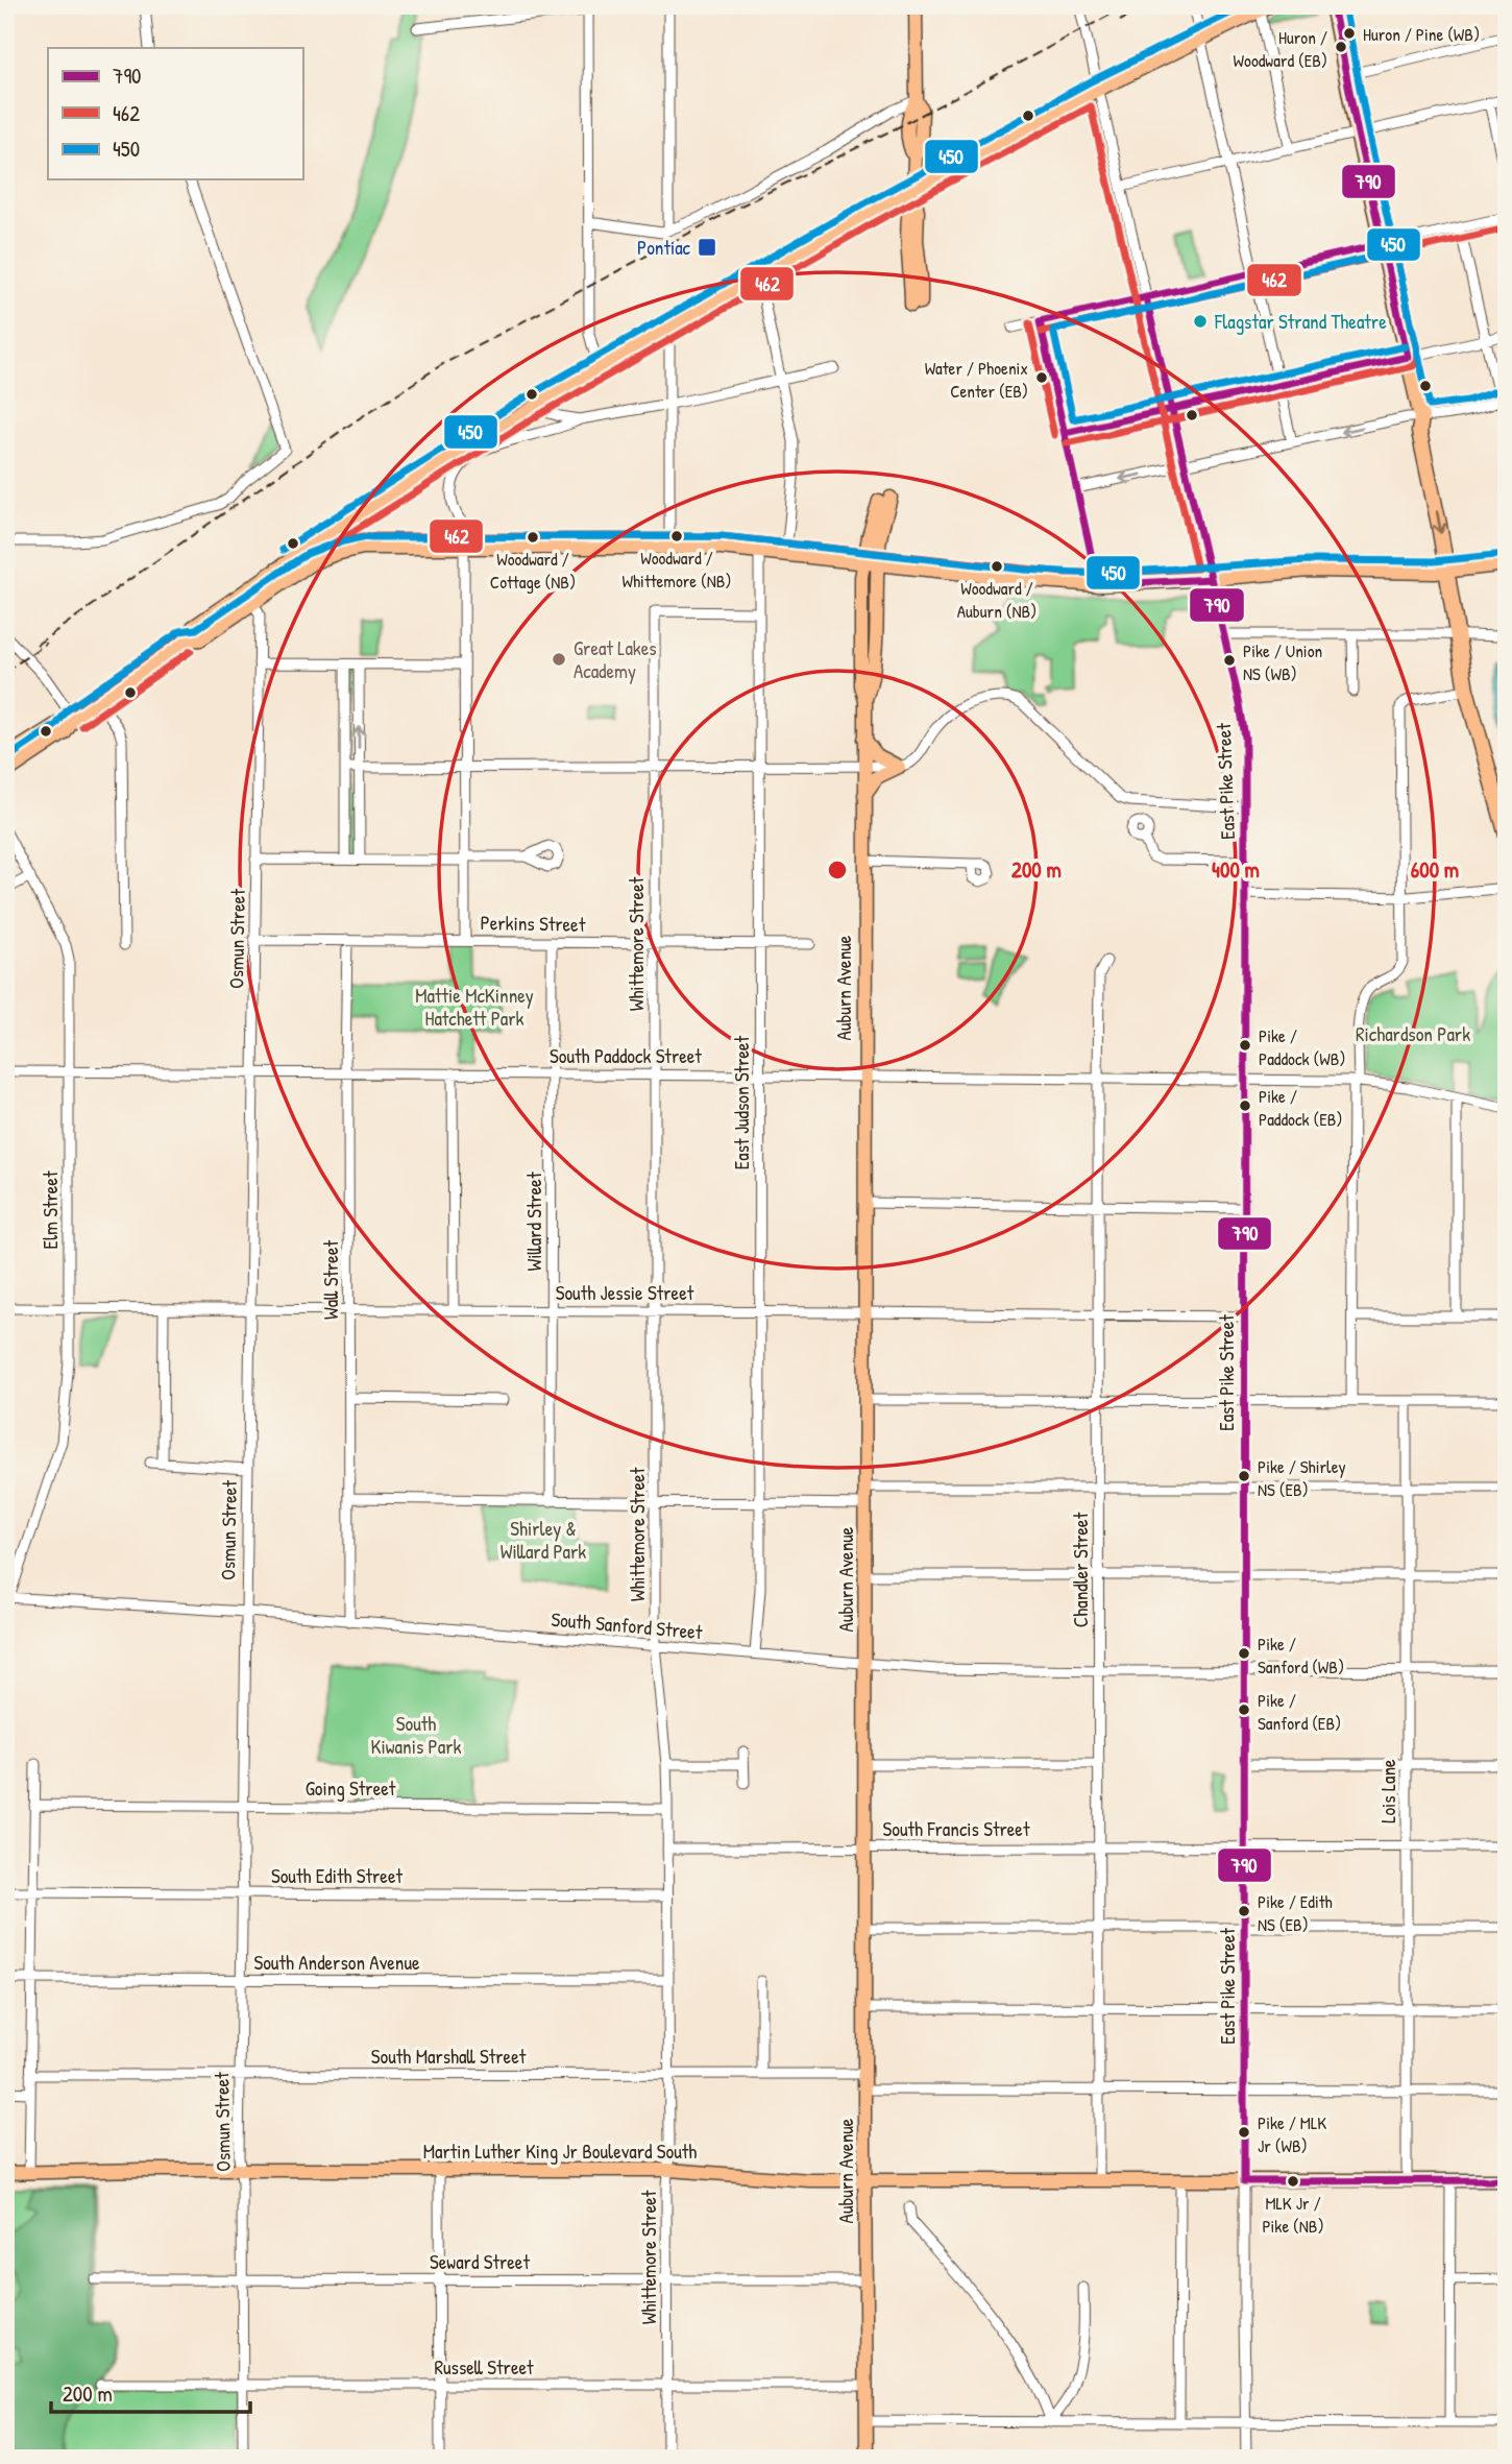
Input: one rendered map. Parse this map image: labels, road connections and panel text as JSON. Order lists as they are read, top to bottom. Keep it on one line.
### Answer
{"streets":{"main road":["Auburn Avenue","Martin Luther King Jr Boulevard South"],"street":["East Pike Street","Perkins Street","Osmun Street","Whittemore Street","South Paddock Street","East Judson Street","Elm Street","Willard Street","Wall Street","South Jessie Street","Chandler Street","South Sanford Street","Going Street","Lois Lane","South Francis Street","South Edith Street","South Anderson Avenue","South Marshall Street","Seward Street","Russell Street"]},"crossings":[["East Pike Street","South Paddock Street"],["East Pike Street","South Jessie Street"],["East Pike Street","South Sanford Street"],["East Pike Street","South Francis Street"],["East Pike Street","Martin Luther King Jr Boulevard South"],["Perkins Street","Osmun Street"],["Perkins Street","Whittemore Street"],["Perkins Street","East Judson Street"],["Perkins Street","Willard Street"],["Perkins Street","Wall Street"],["Osmun Street","South Paddock Street"],["Osmun Street","South Jessie Street"],["Osmun Street","South Sanford Street"],["Osmun Street","Going Street"],["Osmun Street","South Edith Street"],["Osmun Street","South Anderson Avenue"],["Osmun Street","South Marshall Street"],["Osmun Street","Martin Luther King Jr Boulevard South"],["Osmun Street","Seward Street"],["Osmun Street","Russell Street"],["Whittemore Street","South Paddock Street"],["Whittemore Street","East Judson Street"],["Whittemore Street","South Jessie Street"],["Whittemore Street","South Sanford Street"],["Whittemore Street","Going Street"],["Whittemore Street","South Francis Street"],["Whittemore Street","South Edith Street"],["Whittemore Street","South Anderson Avenue"],["Whittemore Street","South Marshall Street"],["Whittemore Street","Martin Luther King Jr Boulevard South"],["Whittemore Street","Seward Street"],["Whittemore Street","Russell Street"],["Auburn Avenue","South Paddock Street"],["Auburn Avenue","South Jessie Street"],["Auburn Avenue","South Sanford Street"],["Auburn Avenue","South Francis Street"],["Auburn Avenue","South Marshall Street"],["Auburn Avenue","Martin Luther King Jr Boulevard South"],["Auburn Avenue","Seward Street"],["Auburn Avenue","Russell Street"],["South Paddock Street","East Judson Street"],["South Paddock Street","Elm Street"],["South Paddock Street","Willard Street"],["South Paddock Street","Wall Street"],["South Paddock Street","Chandler Street"],["East Judson Street","South Jessie Street"],["East Judson Street","South Sanford Street"],["Elm Street","South Jessie Street"],["Elm Street","South Sanford Street"],["Willard Street","South Jessie Street"],["Wall Street","South Jessie Street"],["Wall Street","South Sanford Street"],["South Jessie Street","Chandler Street"],["Chandler Street","South Sanford Street"],["Chandler Street","South Francis Street"],["Chandler Street","Martin Luther King Jr Boulevard South"],["South Sanford Street","Lois Lane"],["Lois Lane","South Francis Street"],["Lois Lane","Martin Luther King Jr Boulevard South"]],"parks":["Mattie McKinney Hatchett Park","Richardson Park","Shirley & Willard Park","South Kiwanis Park"],"places":{"other":["Huron / Pine (WB)","Huron / Woodward (EB)","Flagstar Strand Theatre","Water / Phoenix Center (EB)","Woodward / Whittemore (NB)","Woodward / Cottage (NB)","Woodward / Auburn (NB)","Great Lakes Academy","Pike / Union NS (WB)","Pike / Paddock (WB)","Pike / Paddock (EB)","Pike / Shirley NS (EB)","Pike / Sanford (WB)","Pike / Sanford (EB)","Pike / Edith NS (EB)","Pike / MLK Jr (WB)","MLK Jr / Pike (NB)"],"transit":["Pontiac"]},"lines":["transit line 790","transit line 450","transit line 462"],"legend":["790","462","450"],"scale_bar":"200 m","rings":["200 m","400 m","600 m"]}
